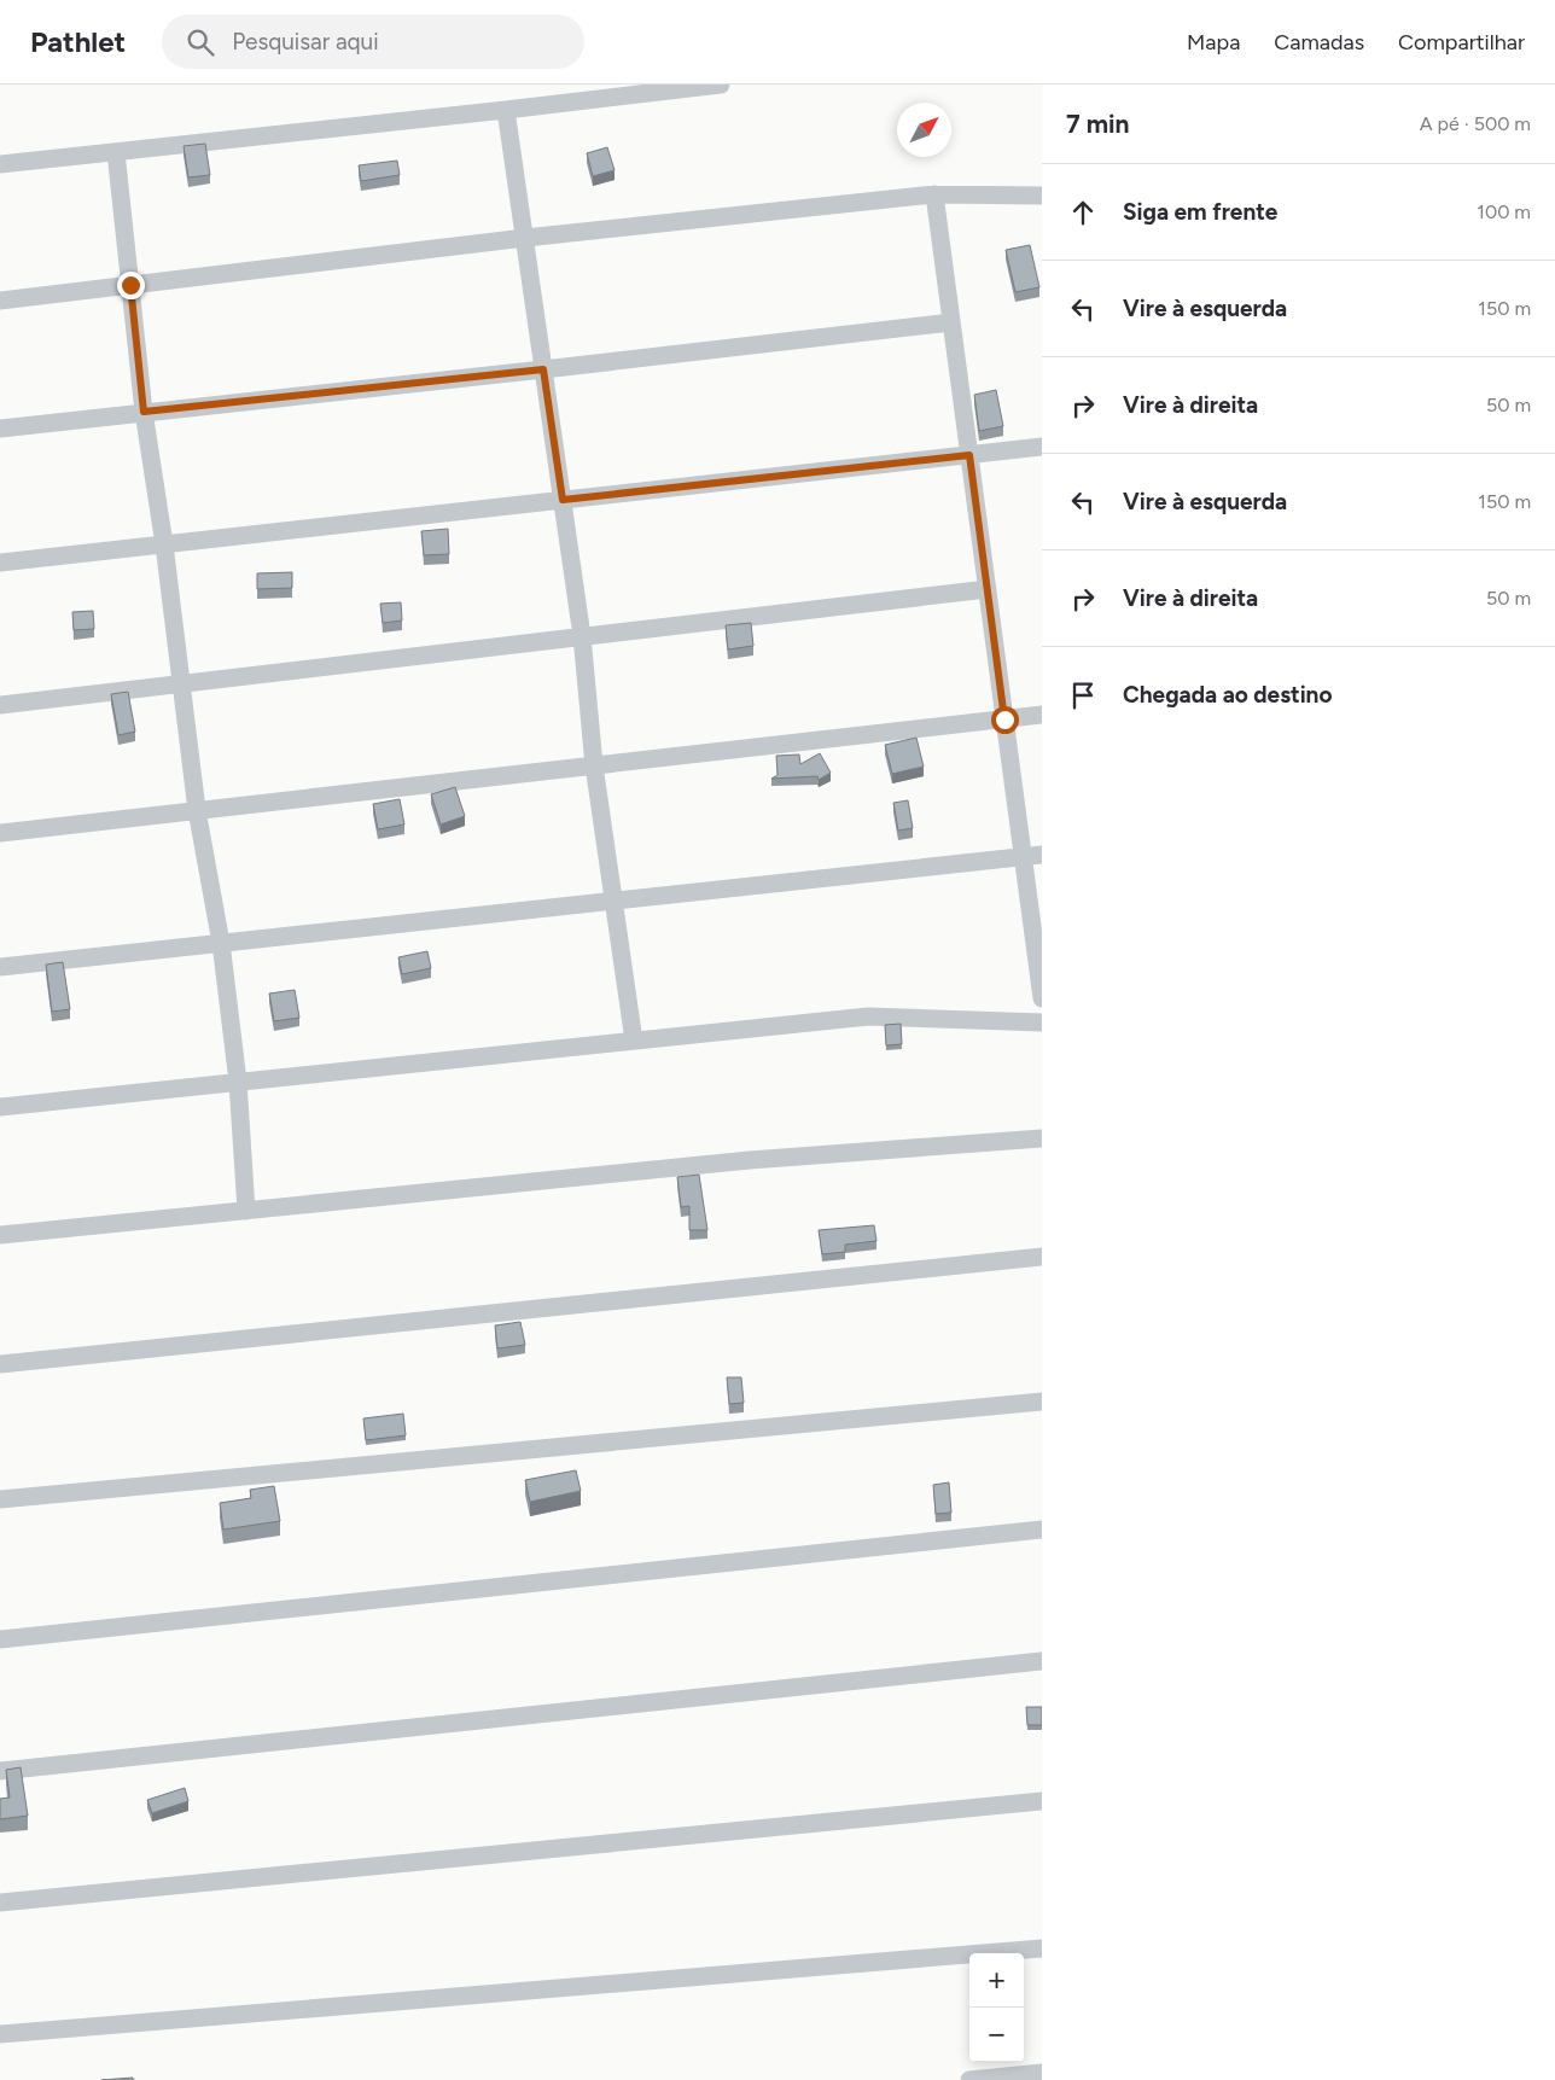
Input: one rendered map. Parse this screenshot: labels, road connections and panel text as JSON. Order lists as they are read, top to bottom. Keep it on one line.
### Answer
{"north":"top right","page":{"header":"Pathlet","search":"Pesquisar aqui","nav":["Mapa","Camadas","Compartilhar"],"heading":["7 min","A pé · 500 m"],"list":[["Siga em frente","100 m"],["Vire à esquerda","150 m"],["Vire à direita","50 m"],["Vire à esquerda","150 m"],["Vire à direita","50 m"],"Chegada ao destino"],"map_buttons":["+","−"]}}
